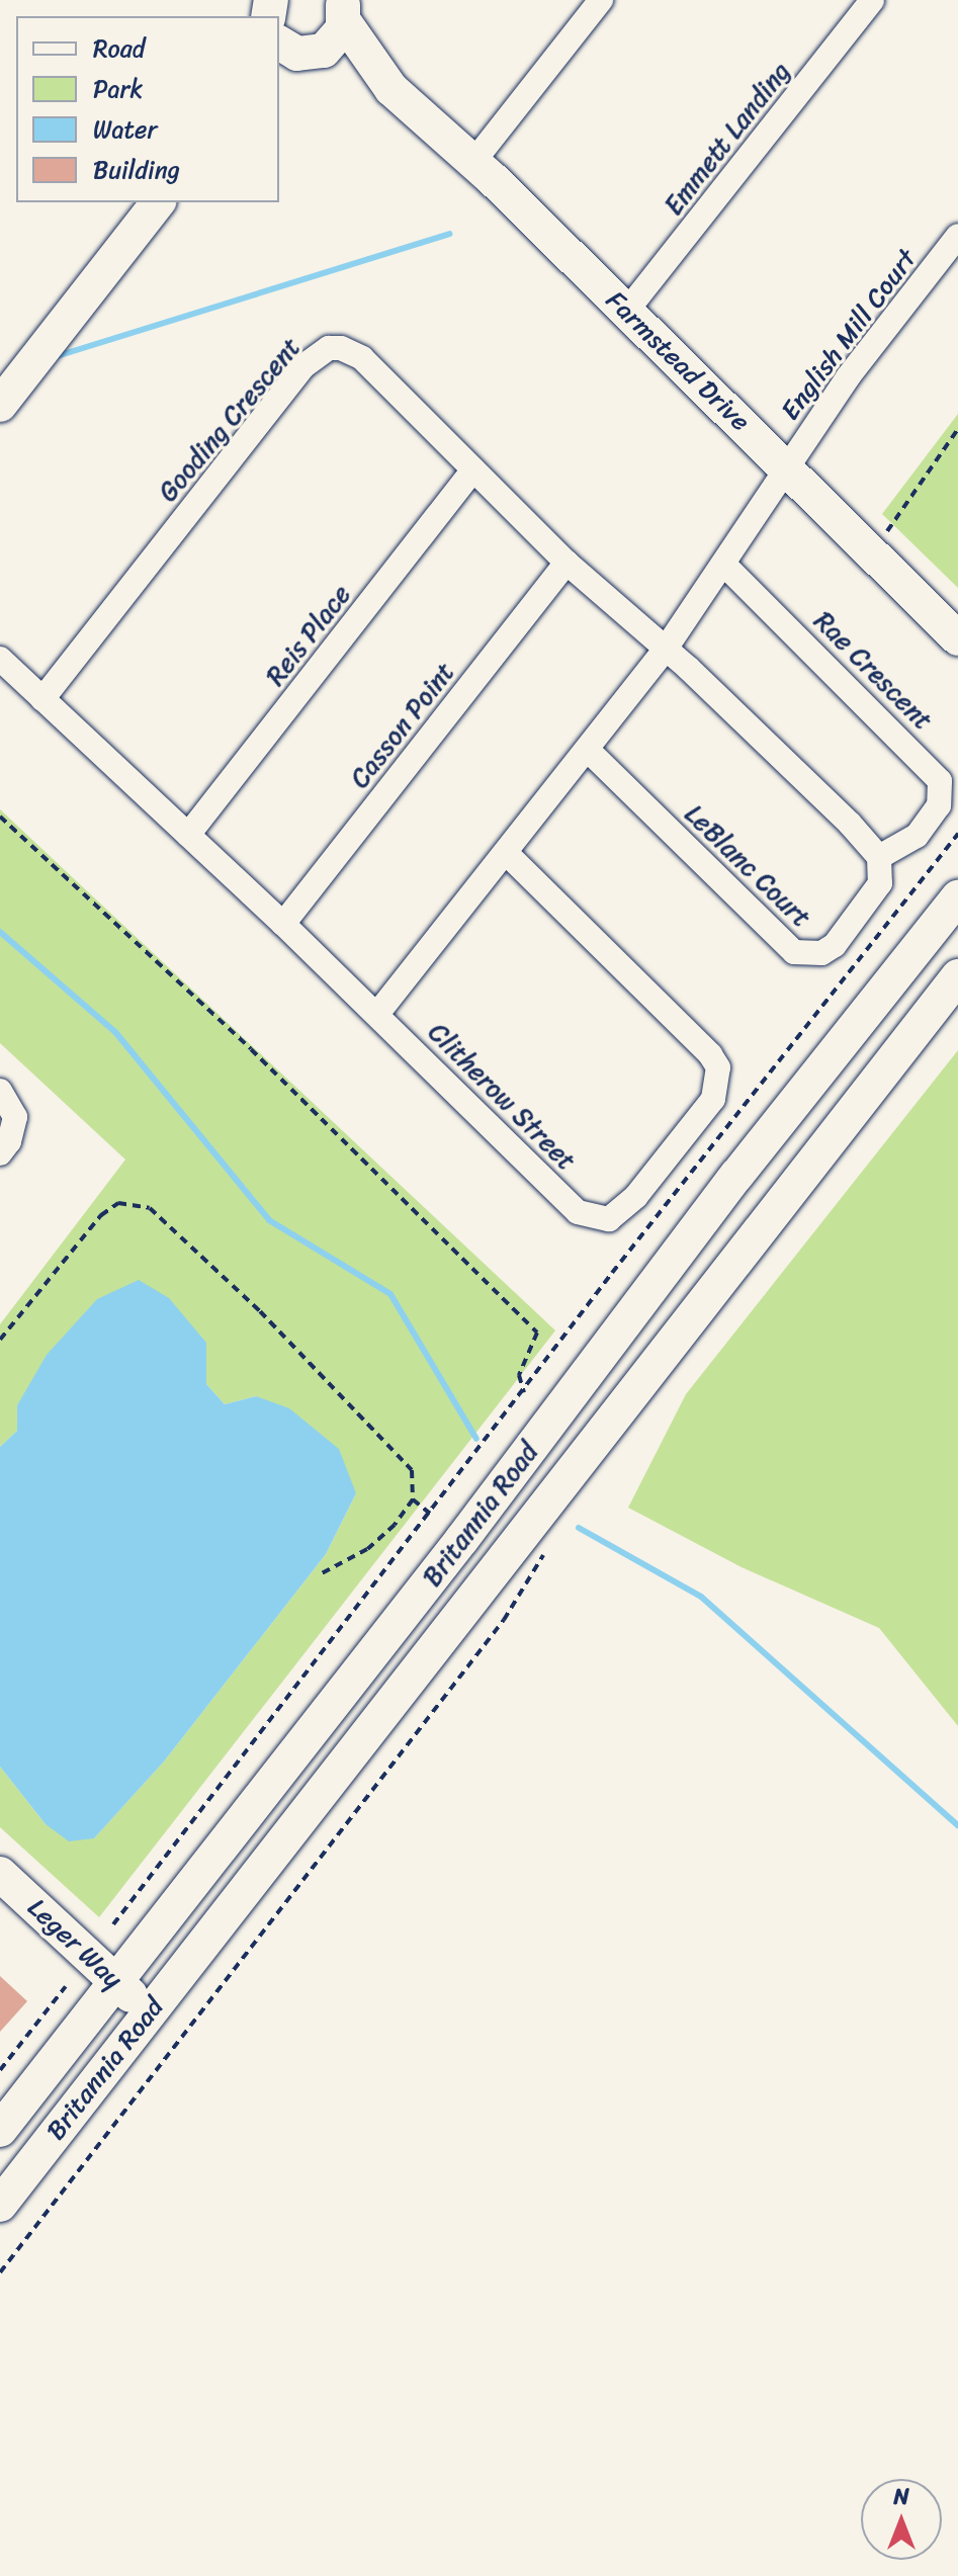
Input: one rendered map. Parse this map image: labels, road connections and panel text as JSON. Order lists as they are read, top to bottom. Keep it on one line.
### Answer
{"streets":{"main road":["Farmstead Drive","Britannia Road","Leger Way"],"street":["Emmett Landing","English Mill Court","Gooding Crescent","Reis Place","Rae Crescent","Casson Point","LeBlanc Court","Clitherow Street"]},"crossings":[["Emmett Landing","Farmstead Drive"],["English Mill Court","Farmstead Drive"],["English Mill Court","Gooding Crescent"],["English Mill Court","Rae Crescent"],["English Mill Court","LeBlanc Court"],["English Mill Court","Clitherow Street"],["Gooding Crescent","Reis Place"],["Gooding Crescent","Casson Point"],["Gooding Crescent","Clitherow Street"],["Reis Place","Clitherow Street"],["Rae Crescent","LeBlanc Court"],["Casson Point","Clitherow Street"],["Britannia Road","Leger Way"]],"legend":["Road","Park","Water","Building"],"north":"top"}
